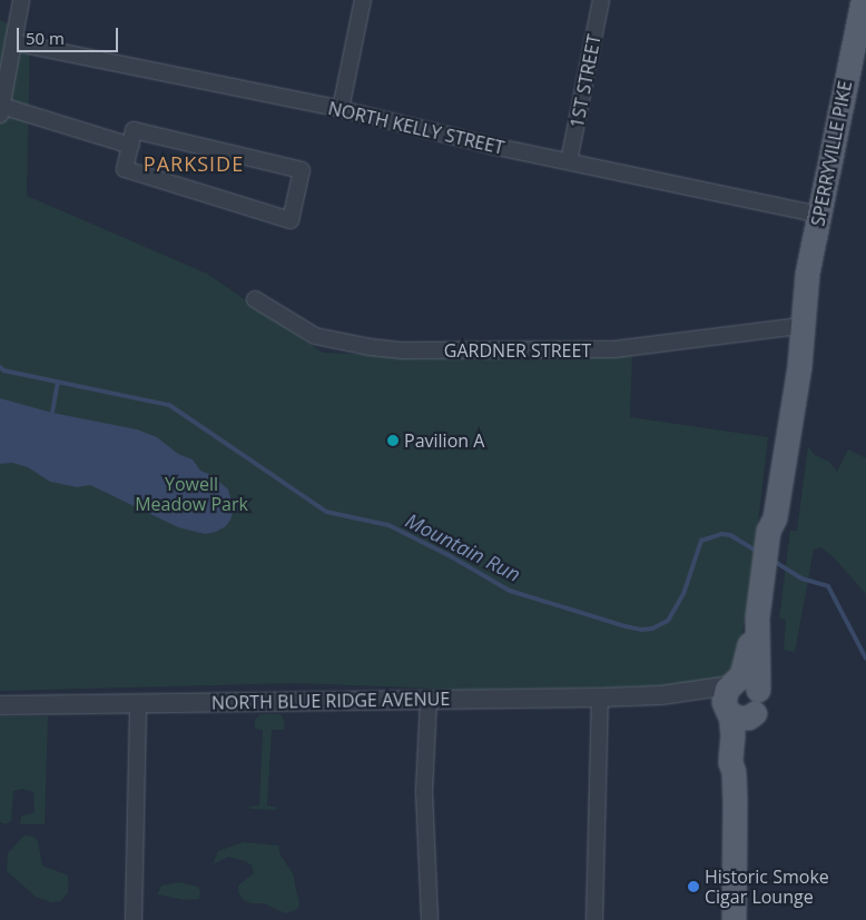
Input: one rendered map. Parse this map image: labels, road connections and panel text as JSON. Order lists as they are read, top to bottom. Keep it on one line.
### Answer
{"streets":{"main road":["SPERRYVILLE PIKE"],"street":["1ST STREET","NORTH KELLY STREET","GARDNER STREET","NORTH BLUE RIDGE AVENUE"]},"crossings":[["1ST STREET","NORTH KELLY STREET"],["NORTH KELLY STREET","SPERRYVILLE PIKE"],["SPERRYVILLE PIKE","GARDNER STREET"],["SPERRYVILLE PIKE","NORTH BLUE RIDGE AVENUE"]],"districts":["PARKSIDE"],"water":["Mountain Run"],"parks":["Yowell Meadow Park"],"places":["Pavilion A","Historic Smoke Cigar Lounge"],"scale_bar":"50 m"}
